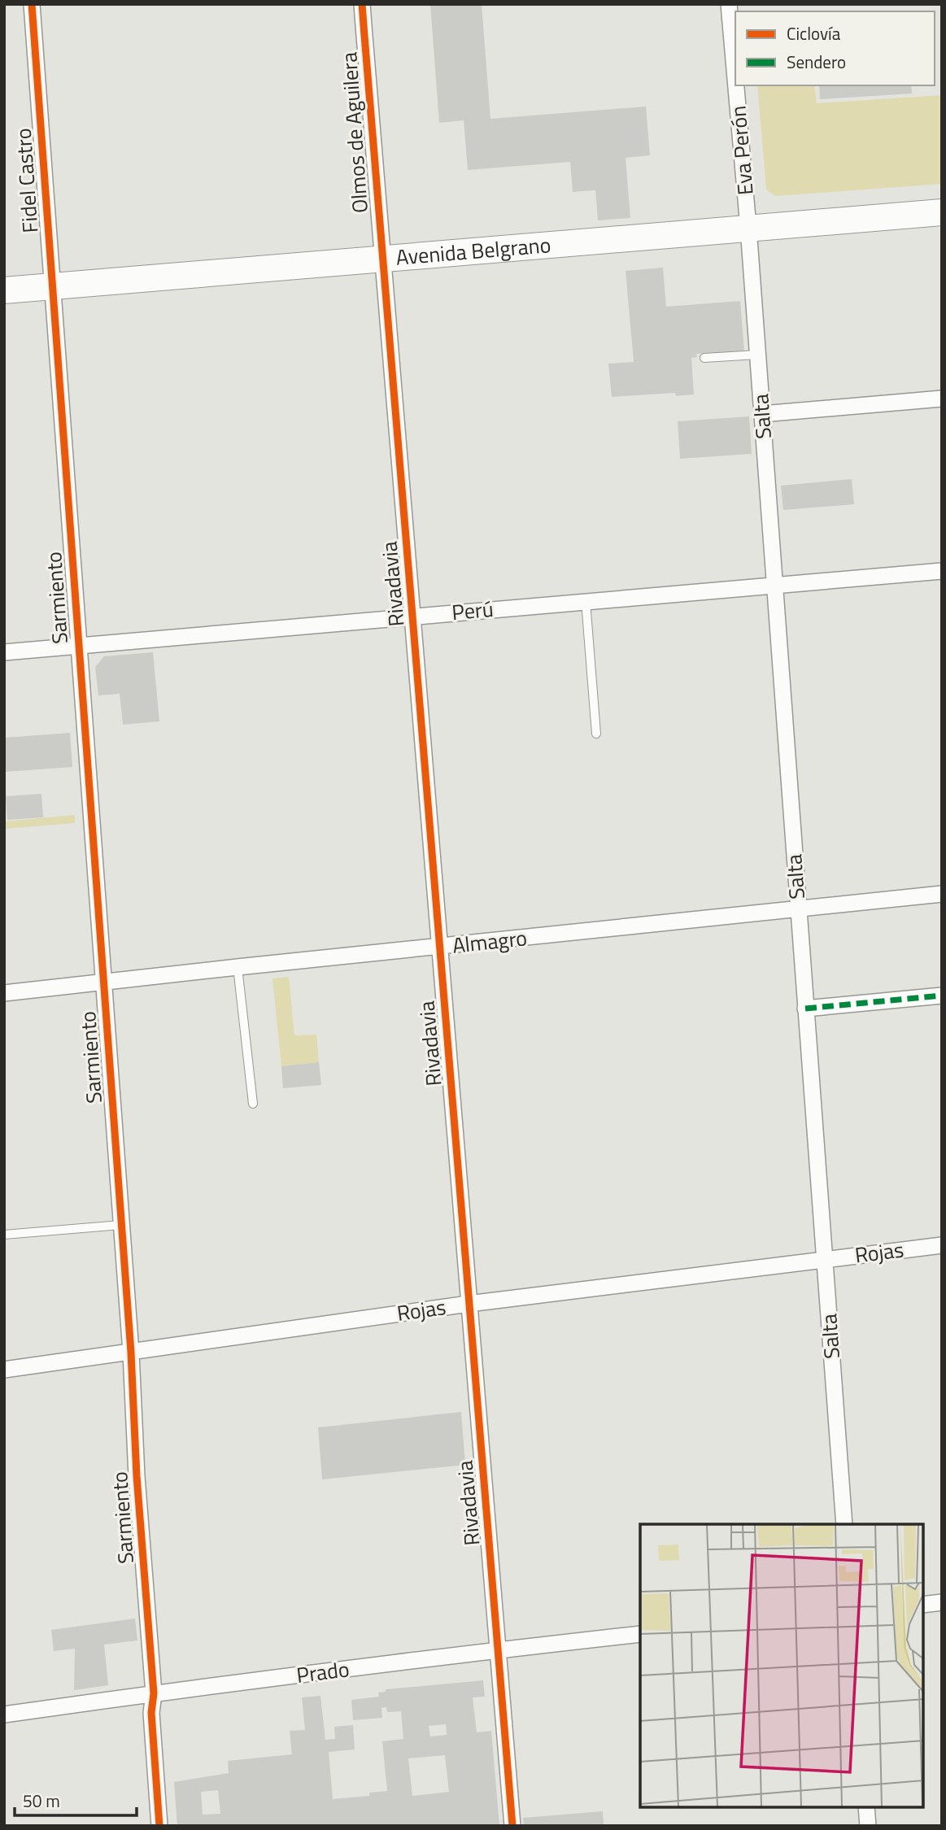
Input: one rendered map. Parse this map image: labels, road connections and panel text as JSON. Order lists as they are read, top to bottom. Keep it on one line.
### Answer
{"streets":{"main road":["Avenida Belgrano"],"street":["Olmos de Aguilera","Eva Perón","Fidel Castro","Salta","Rivadavia","Sarmiento","Perú","Almagro","Rojas","Prado"]},"crossings":[["Olmos de Aguilera","Avenida Belgrano"],["Olmos de Aguilera","Rivadavia"],["Eva Perón","Avenida Belgrano"],["Eva Perón","Salta"],["Fidel Castro","Avenida Belgrano"],["Fidel Castro","Sarmiento"],["Avenida Belgrano","Salta"],["Avenida Belgrano","Rivadavia"],["Avenida Belgrano","Sarmiento"],["Salta","Perú"],["Salta","Almagro"],["Salta","Rojas"],["Rivadavia","Perú"],["Rivadavia","Almagro"],["Rivadavia","Rojas"],["Rivadavia","Prado"],["Sarmiento","Perú"],["Sarmiento","Almagro"],["Sarmiento","Rojas"],["Sarmiento","Prado"]],"legend":["Ciclovía","Sendero"],"scale_bar":"50 m"}
